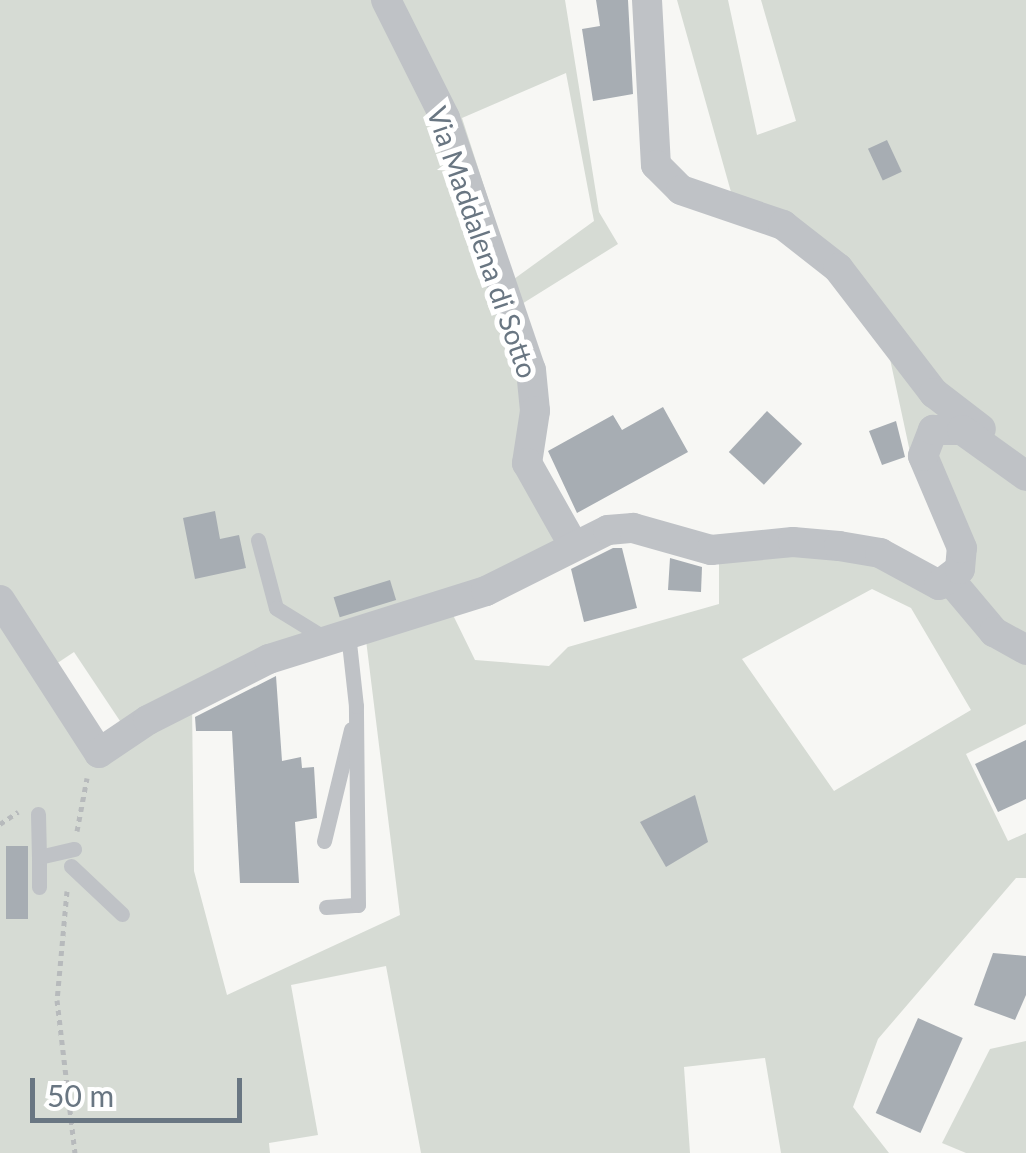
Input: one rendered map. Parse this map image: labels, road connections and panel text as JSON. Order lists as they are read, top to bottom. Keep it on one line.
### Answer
{"streets":{"street":["Via Maddalena di Sotto"]},"scale_bar":"50 m"}
